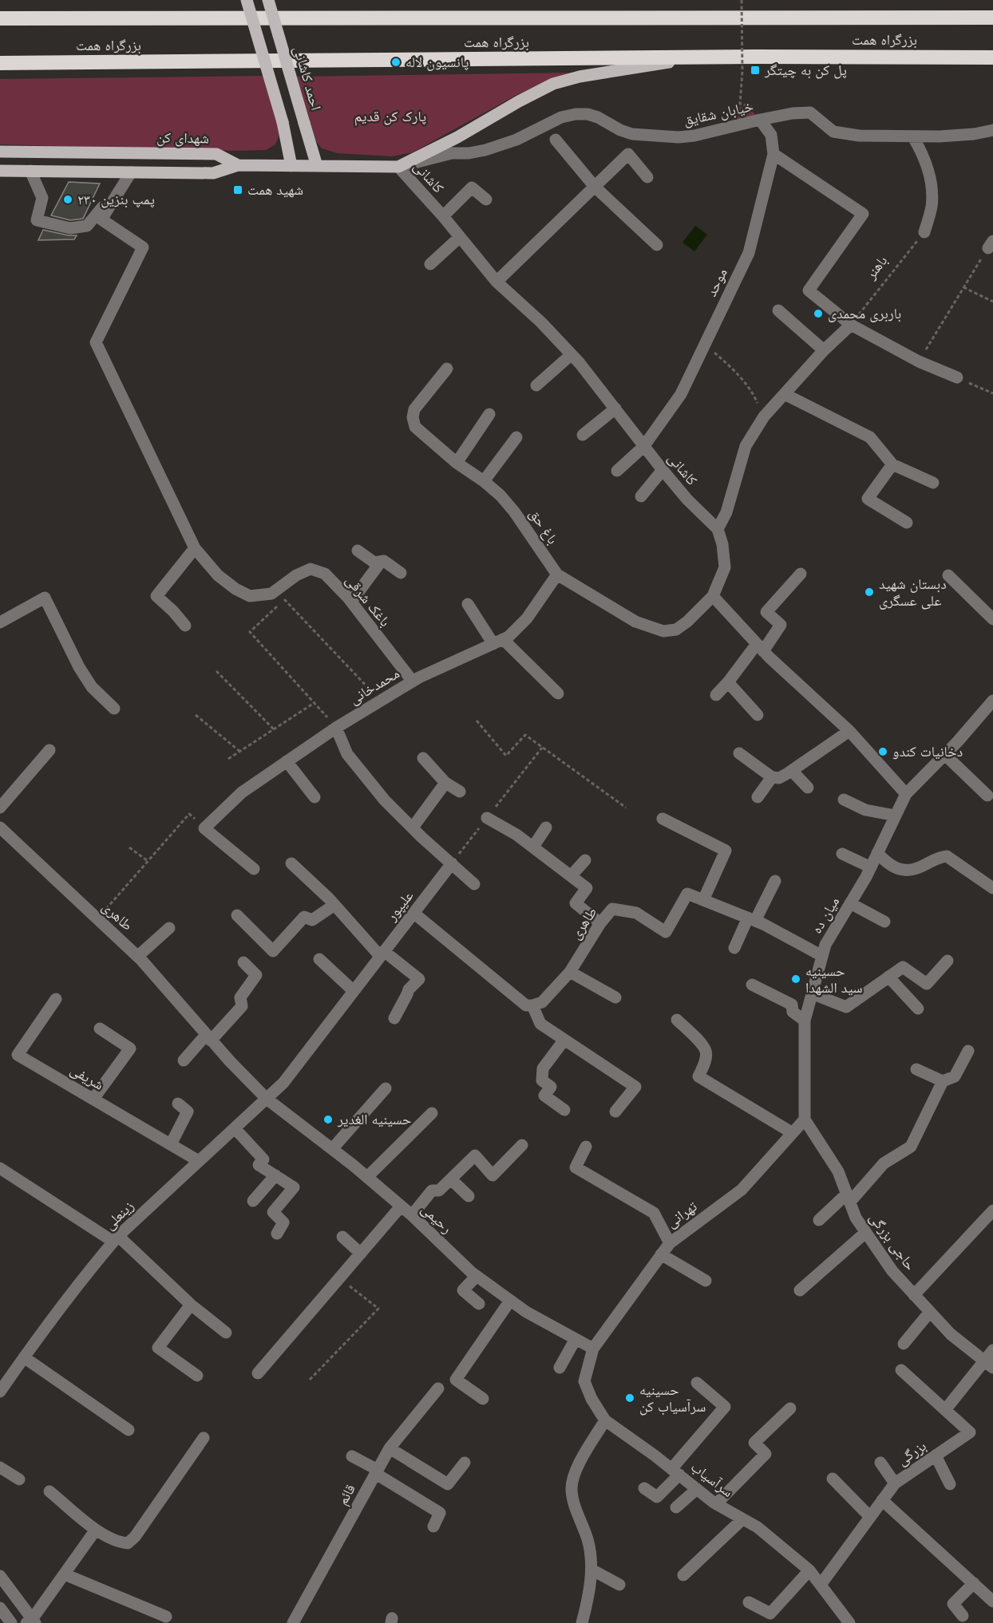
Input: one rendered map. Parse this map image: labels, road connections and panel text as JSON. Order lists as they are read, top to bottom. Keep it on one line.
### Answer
{"streets":{"highway":["بزرگراه همت"],"main road":["احمد کاشانی","شهدای کن"],"street":["خیابان شقایق","کاشانی","موحد","باغ حق","باغک شرقی","محمدخانی","علیپور","میان ده","طاهری","شریفی","تهرانی","زینعلی","رحیمی","حاجی بزرگی","بزرگی","سرآسیاب","قائم"],"path":["باهنر"]},"crossings":[["خیابان شقایق","کاشانی"],["خیابان شقایق","موحد"],["کاشانی","موحد"],["باغ حق","محمدخانی"],["باغک شرقی","محمدخانی"],["علیپور","زینعلی"],["میان ده","طاهری"],["میان ده","تهرانی"],["میان ده","حاجی بزرگی"],["طاهری","زینعلی"],["طاهری","رحیمی"],["شریفی","زینعلی"],["تهرانی","رحیمی"],["تهرانی","حاجی بزرگی"],["تهرانی","سرآسیاب"],["زینعلی","رحیمی"],["رحیمی","سرآسیاب"],["بزرگی","سرآسیاب"]],"parks":["پارک کن قدیم"],"places":{"other":["پانسیون لاله","پمپ بنزین ۲۳۰","باربری محمدی","دبستان شهید علی عسگری","دخانیات کندو","حسینیه سید الشهدا","حسینیه الغدیر","حسینیه سرآسیاب کن"],"transit":["پل کن به چیتگر","شهید همت"]}}
